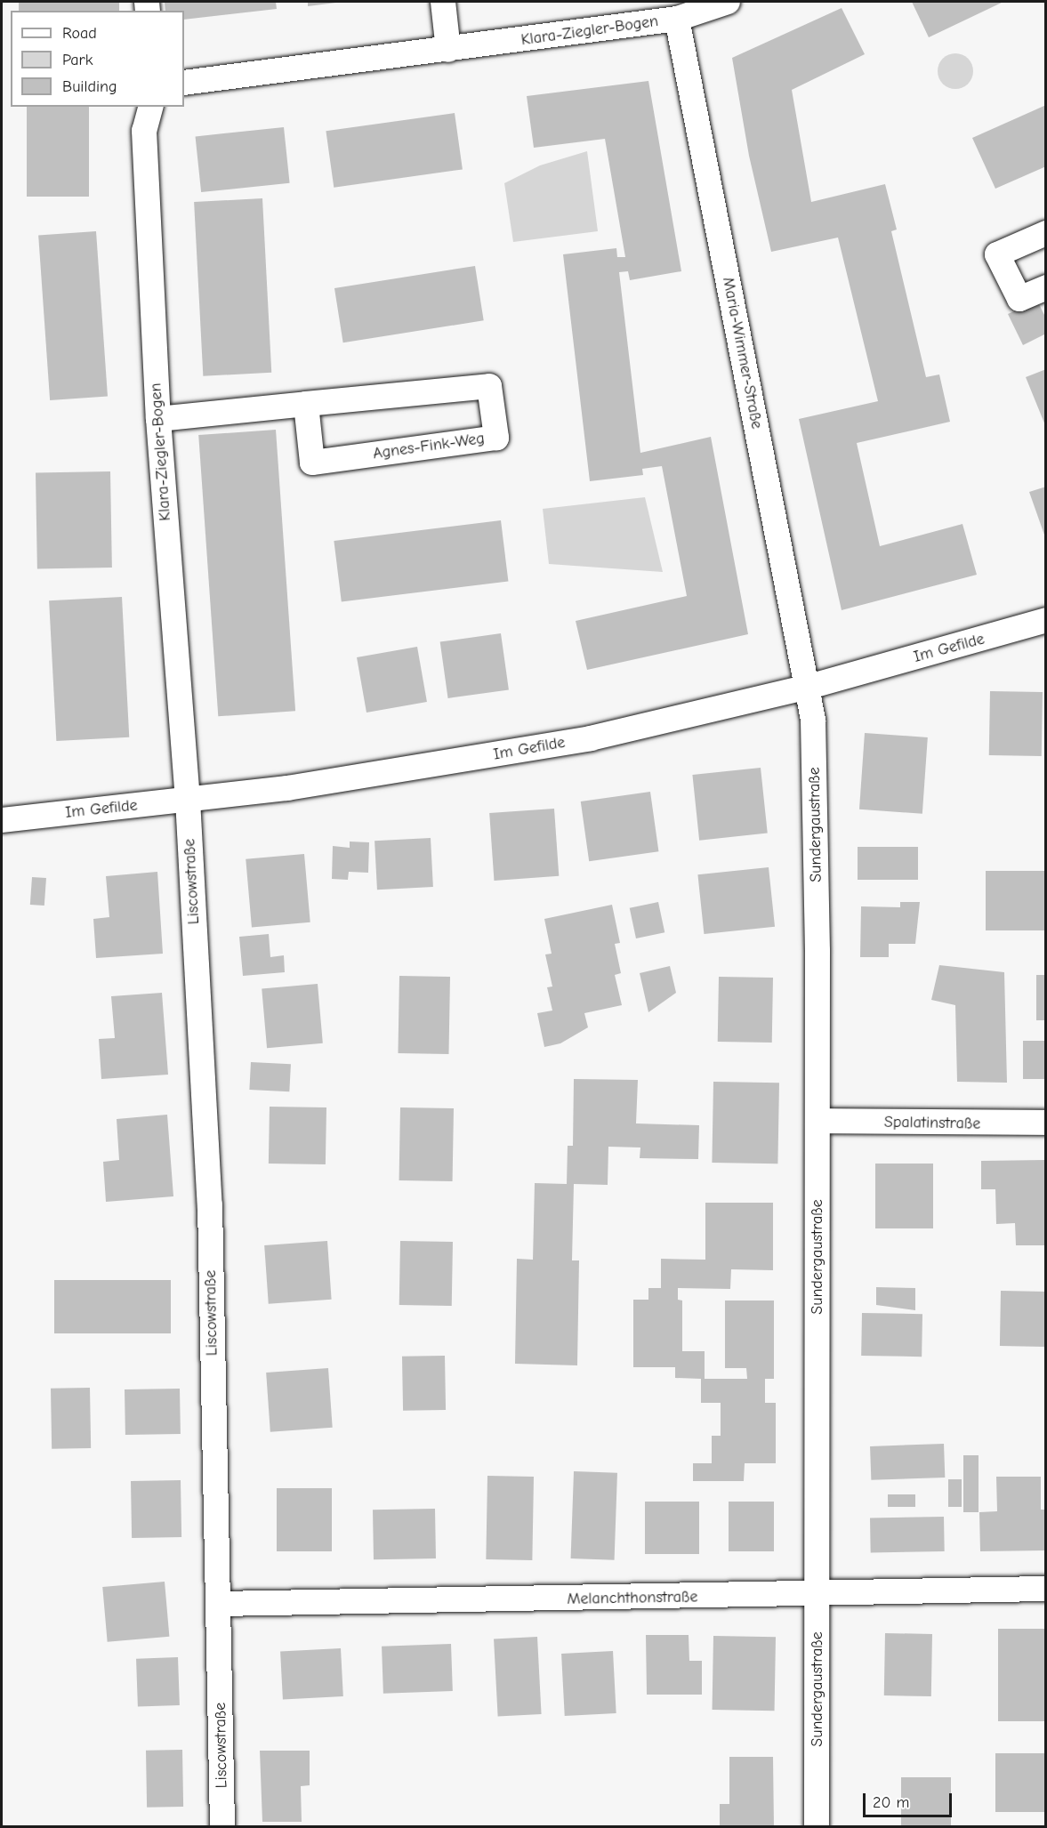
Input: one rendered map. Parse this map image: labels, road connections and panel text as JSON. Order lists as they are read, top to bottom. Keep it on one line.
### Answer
{"streets":{"street":["Klara-Ziegler-Bogen","Maria-Wimmer-Straße","Agnes-Fink-Weg","Im Gefilde","Sundergaustraße","Liscowstraße","Spalatinstraße","Melanchthonstraße"]},"crossings":[["Klara-Ziegler-Bogen","Maria-Wimmer-Straße"],["Klara-Ziegler-Bogen","Agnes-Fink-Weg"],["Klara-Ziegler-Bogen","Im Gefilde"],["Klara-Ziegler-Bogen","Liscowstraße"],["Maria-Wimmer-Straße","Im Gefilde"],["Maria-Wimmer-Straße","Sundergaustraße"],["Im Gefilde","Sundergaustraße"],["Im Gefilde","Liscowstraße"],["Sundergaustraße","Spalatinstraße"],["Sundergaustraße","Melanchthonstraße"],["Liscowstraße","Melanchthonstraße"]],"legend":["Road","Park","Building"],"scale_bar":"20 m"}
